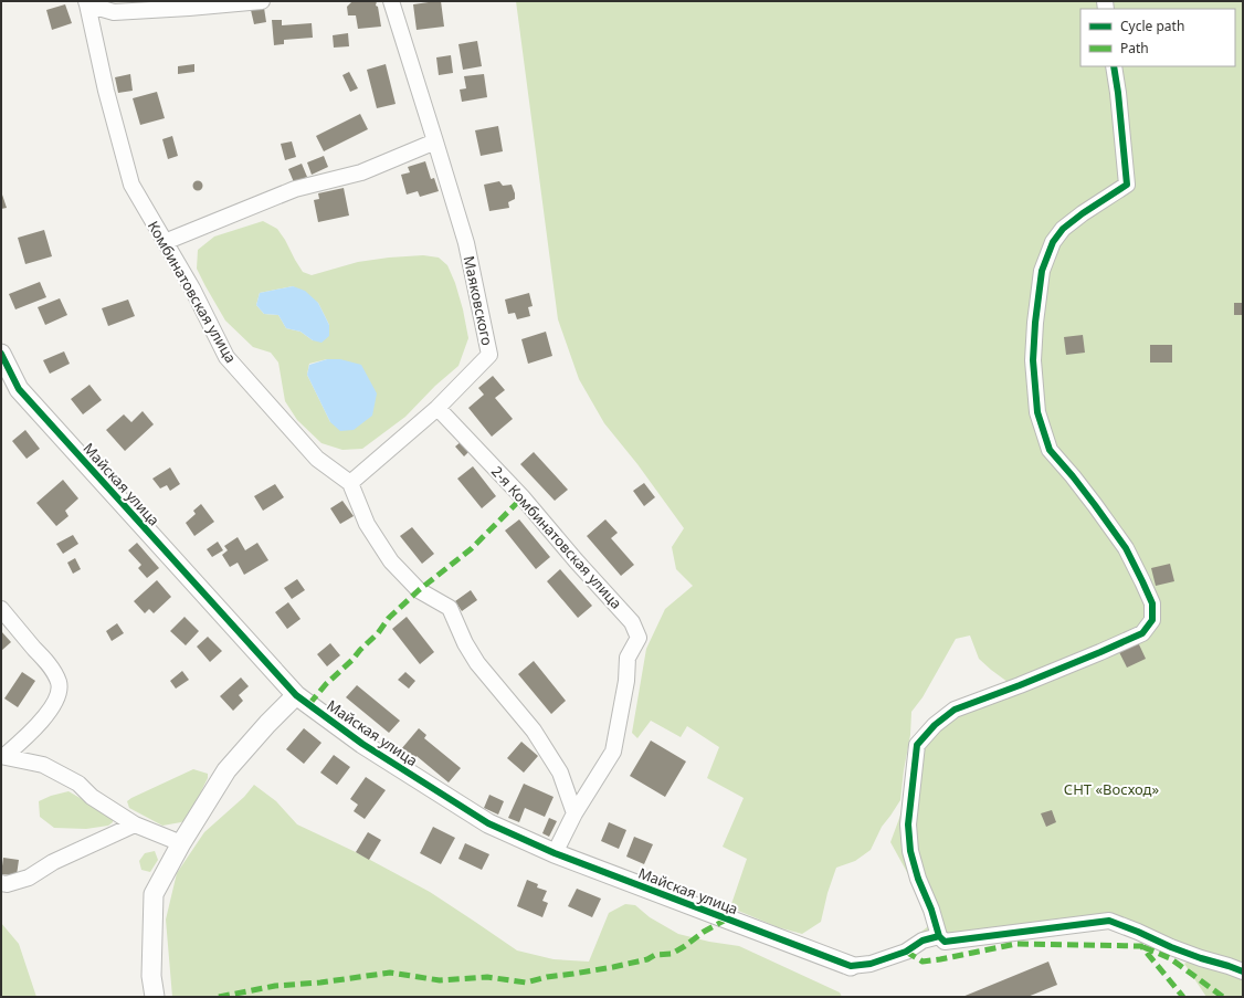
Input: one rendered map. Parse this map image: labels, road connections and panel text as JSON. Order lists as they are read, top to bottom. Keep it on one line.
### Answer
{"streets":{"street":["Комбинатовская улица","Маяковского","Майская улица","2-я Комбинатовская улица"]},"crossings":[["Комбинатовская улица","Маяковского"],["Маяковского","2-я Комбинатовская улица"]],"parks":["СНТ «Восход»"],"legend":["Cycle path","Path"]}
